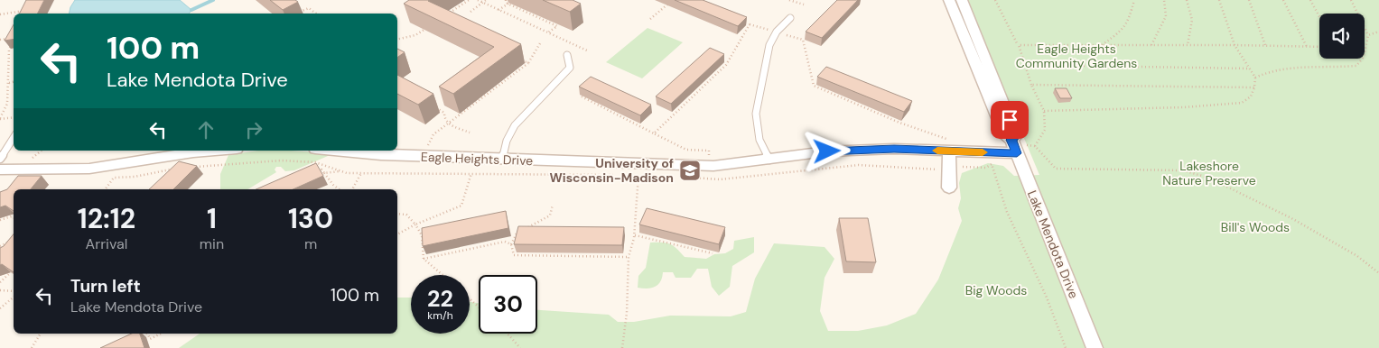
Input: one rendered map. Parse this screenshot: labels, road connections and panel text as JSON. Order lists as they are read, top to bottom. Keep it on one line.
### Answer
{"streets":{"street":["Eagle Heights Drive","Lake Mendota Drive"]},"crossings":[["Eagle Heights Drive","Lake Mendota Drive"]],"parks":["Eagle Heights Community Gardens","Lakeshore Nature Preserve","Bill's Woods","Big Woods"],"places":{"school or university":["University of Wisconsin-Madison"]},"page":{"turn":["100 m","Lake Mendota Drive"],"eta":["12:12","Arrival","1","min","130","m"],"list":[{"name":"Turn left","note":"Lake Mendota Drive","value":"100 m"}],"speed":"22 km/h","limit":"30"}}
